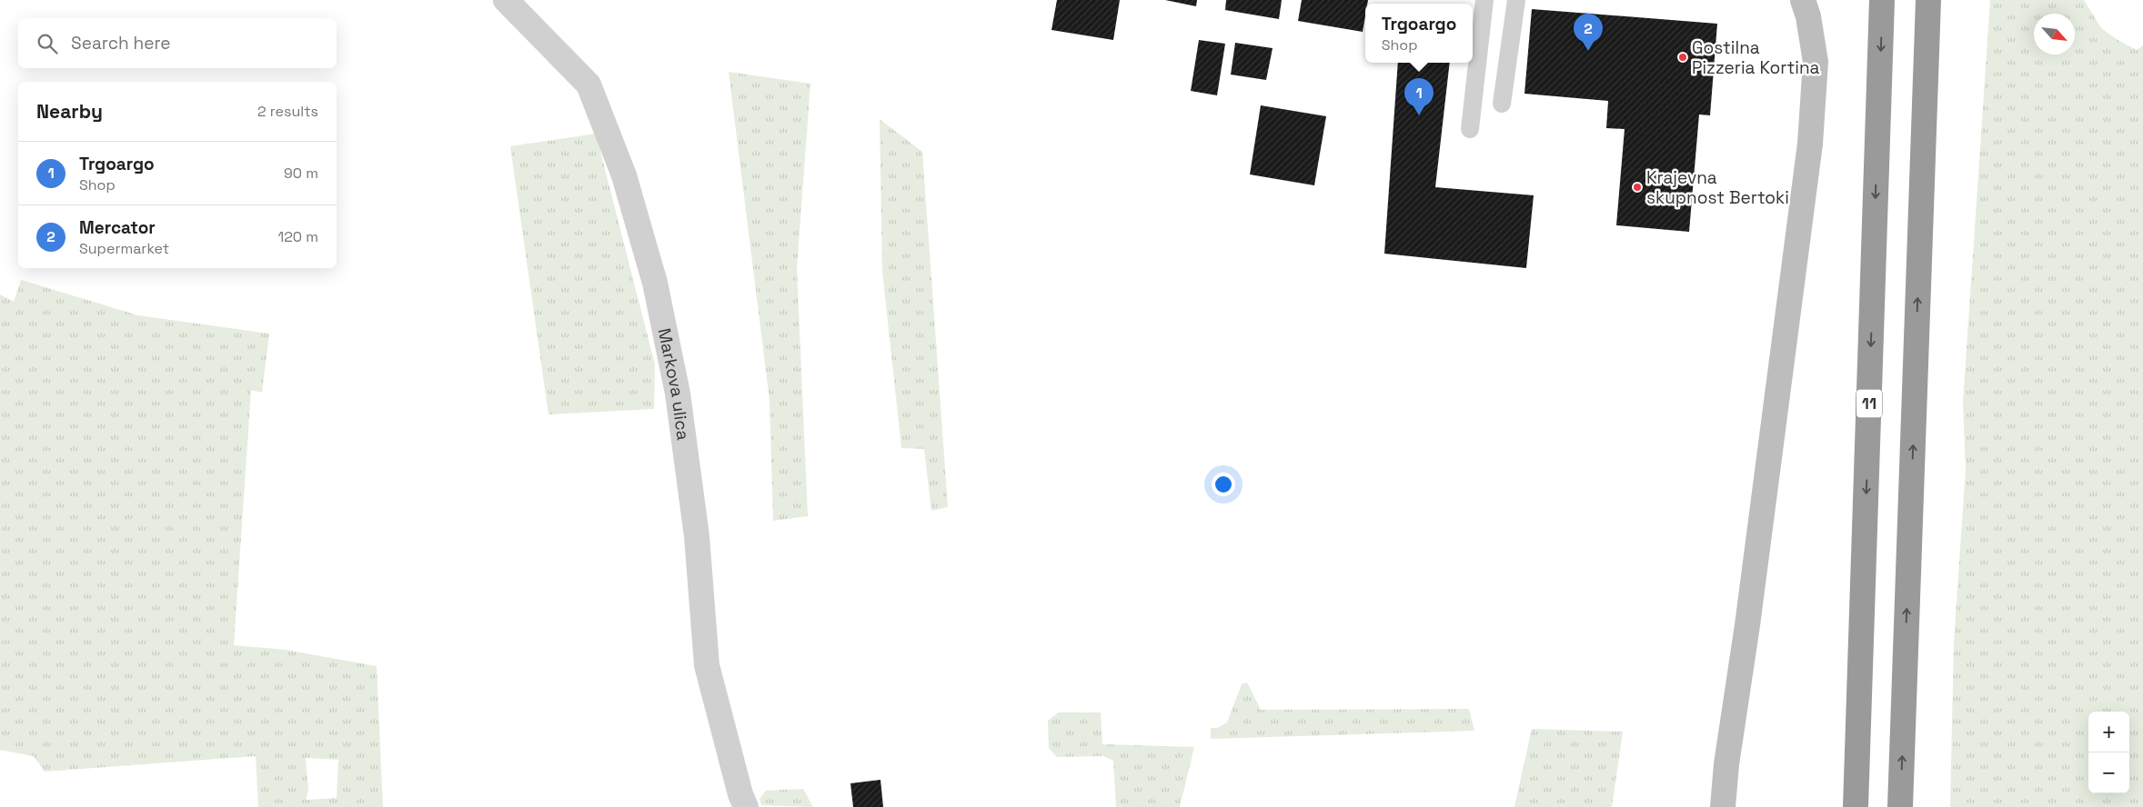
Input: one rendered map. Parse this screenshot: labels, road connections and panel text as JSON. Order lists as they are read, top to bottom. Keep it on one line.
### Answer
{"streets":{"highway":["11"],"street":["Markova ulica"]},"places":["Gostilna Pizzeria Kortina","Krajevna skupnost Bertoki"],"north":"bottom right","page":{"popup":["Trgoargo","Shop"],"pins":["2","1"],"search":"Search here","heading":["Nearby","2 results"],"list":[{"mark":"1","name":"Trgoargo","note":"Shop","value":"90 m"},{"mark":"2","name":"Mercator","note":"Supermarket","value":"120 m"}],"map_buttons":["+","−"]}}
